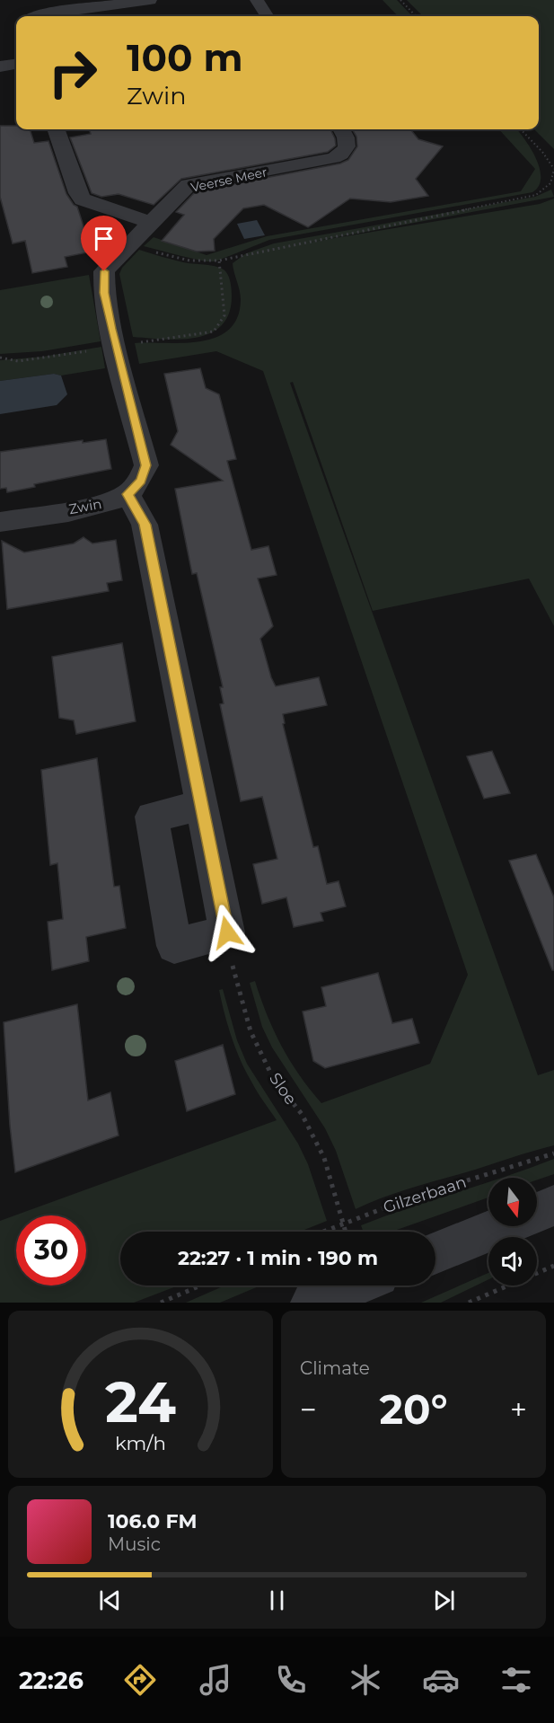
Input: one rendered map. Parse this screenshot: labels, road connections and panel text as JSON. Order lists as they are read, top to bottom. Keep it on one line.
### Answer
{"streets":{"street":["Veerse Meer","Zwin"],"path":["Sloe","Gilzerbaan"]},"crossings":[["Sloe","Gilzerbaan"]],"north":"bottom","page":{"turn":["100 m","Zwin"],"limit":"30","trip":"22:27 · 1 min · 190 m","tile":"Climate","heat":["−","20°","+"],"song":["106.0 FM","Music"],"tabs":"22:26","gauge":["24","km/h"]}}
